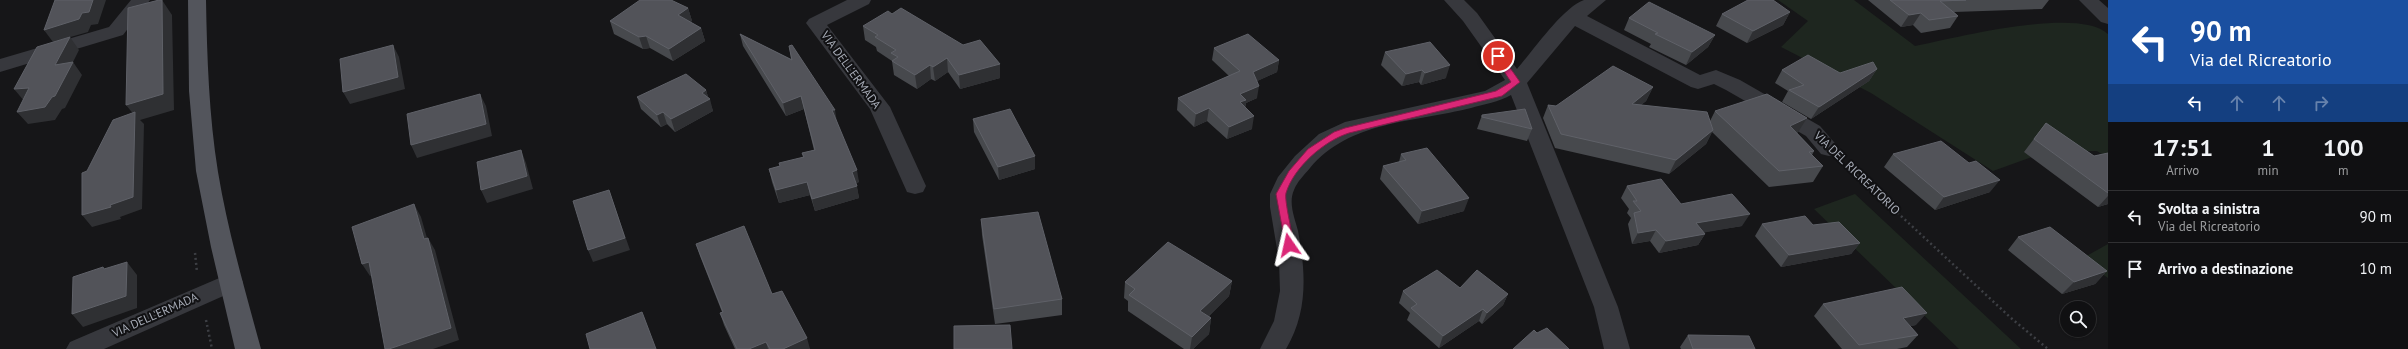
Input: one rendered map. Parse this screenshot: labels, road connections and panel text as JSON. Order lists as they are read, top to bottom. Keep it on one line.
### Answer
{"streets":{"street":["VIA DELL'ERMADA","VIA DEL RICREATORIO"]},"page":{"turn":["90 m","Via del Ricreatorio"],"eta":["17:51","Arrivo","1","min","100","m"],"list":[{"name":"Svolta a sinistra","note":"Via del Ricreatorio","value":"90 m"},{"name":"Arrivo a destinazione","value":"10 m"}]}}
